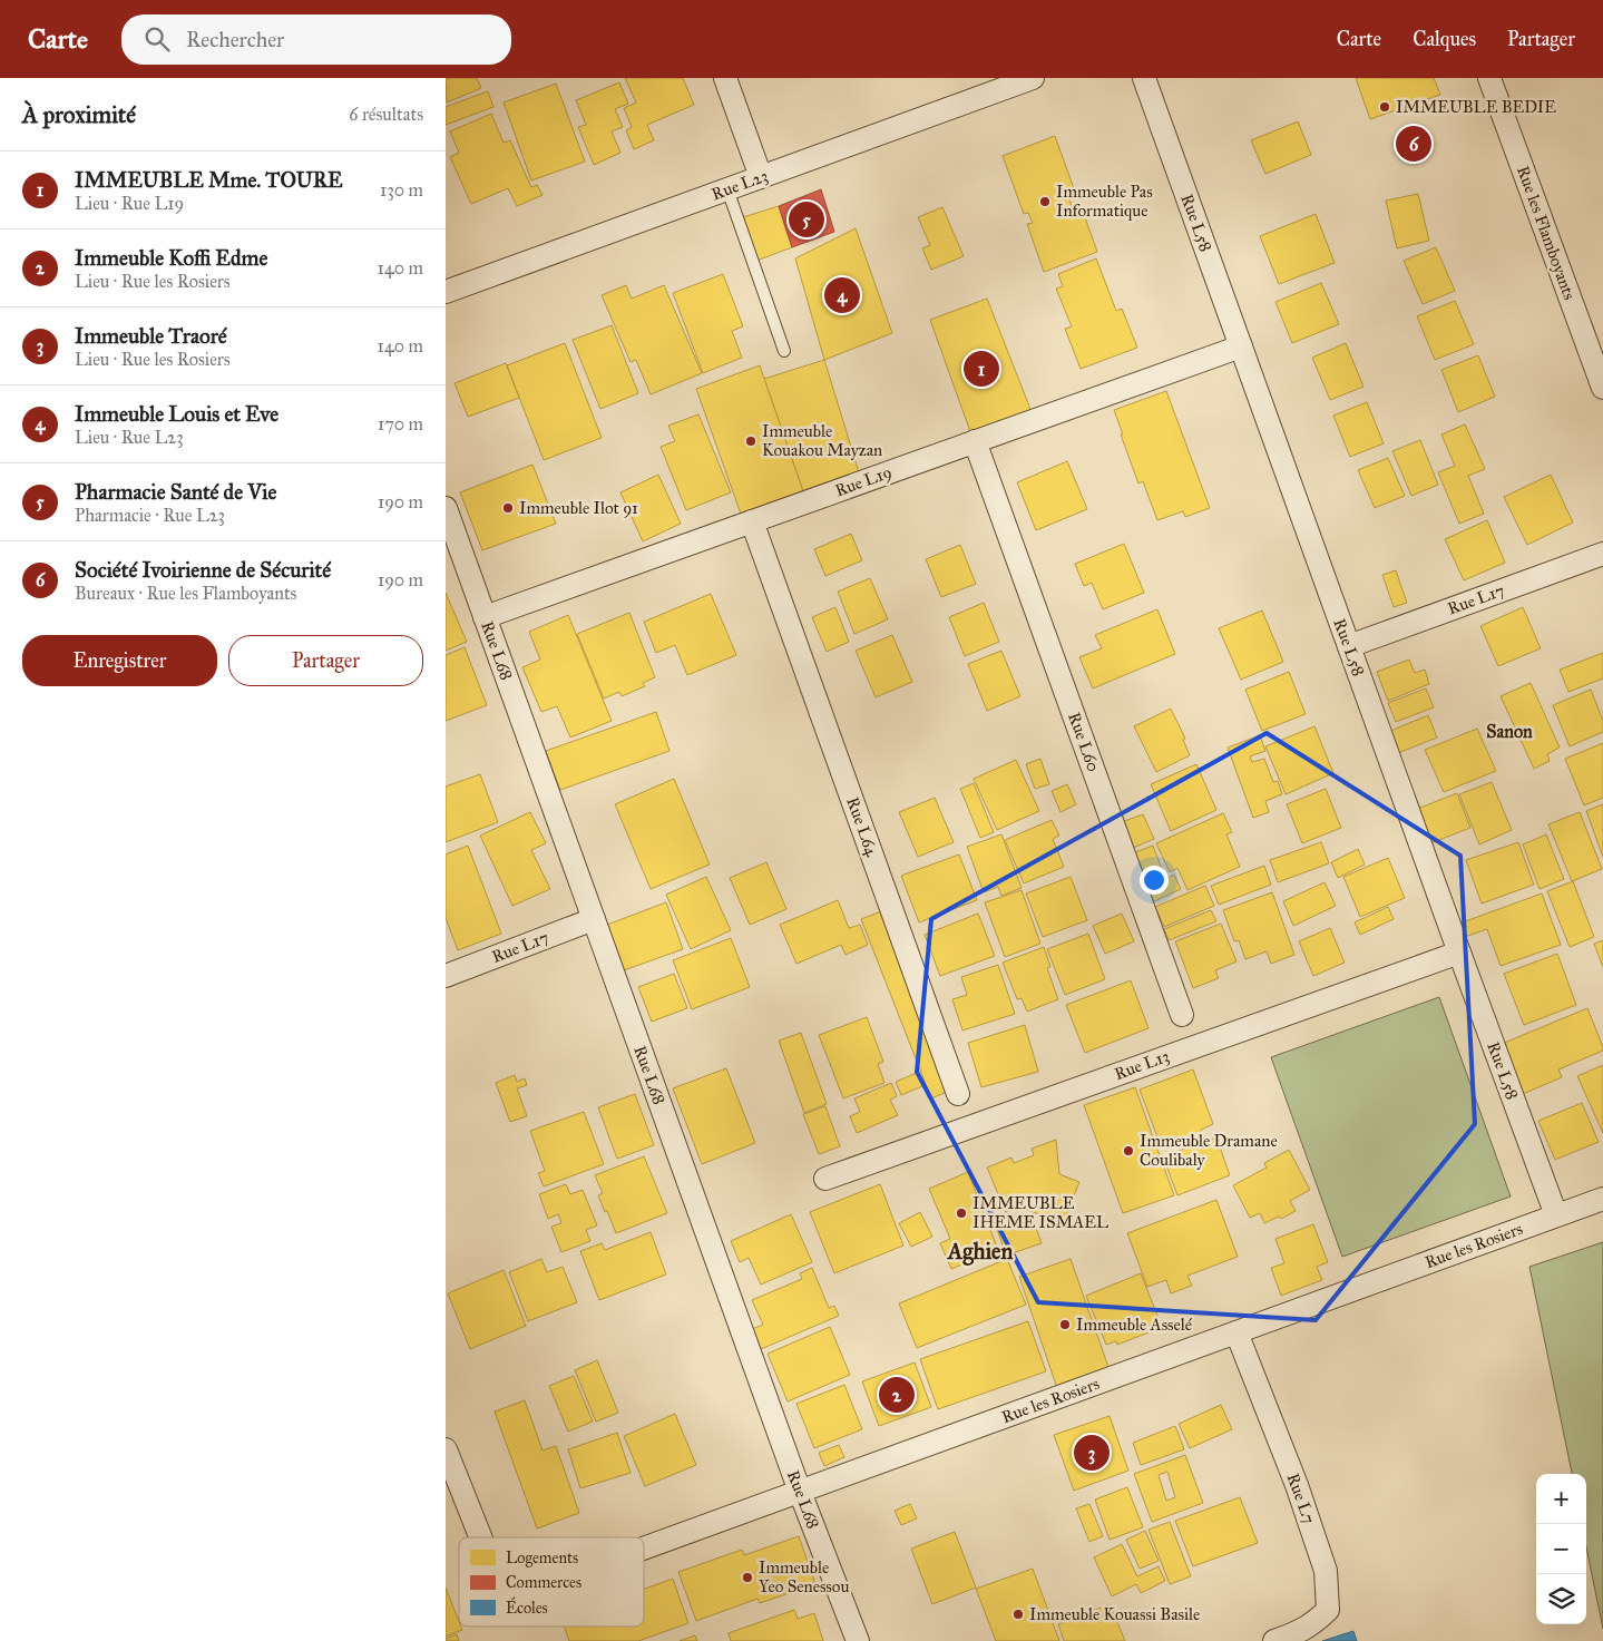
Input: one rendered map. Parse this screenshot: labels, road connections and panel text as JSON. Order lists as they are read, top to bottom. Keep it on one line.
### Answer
{"streets":{"street":["Rue L23","Rue L58","Rue les Flamboyants","Rue L19","Rue L17","Rue L68","Rue L60","Rue L64","Rue L13","Rue les Rosiers","Rue L7"]},"crossings":[["Rue L58","Rue L19"],["Rue L58","Rue L17"],["Rue L58","Rue L13"],["Rue L58","Rue les Rosiers"],["Rue L19","Rue L68"],["Rue L19","Rue L60"],["Rue L19","Rue L64"],["Rue L17","Rue L68"],["Rue L68","Rue les Rosiers"],["Rue les Rosiers","Rue L7"]],"districts":["Sanon","Aghien"],"places":["IMMEUBLE BEDIE","Immeuble Pas Informatique","Immeuble Kouakou Mayzan","Immeuble Ilot 91","Immeuble Dramane Coulibaly","IMMEUBLE IHEME ISMAEL","Immeuble Asselé","Immeuble Yeo Senessou","Immeuble Kouassi Basile"],"legend":["Logements","Commerces","Écoles"],"page":{"header":"Carte","search":"Rechercher","nav":["Carte","Calques","Partager"],"heading":["À proximité","6 résultats"],"pins":["6","5","4","1","2","3"],"list":[{"mark":"1","name":"IMMEUBLE Mme. TOURE","note":"Lieu · Rue L19","value":"130 m"},{"mark":"2","name":"Immeuble Koffi Edme","note":"Lieu · Rue les Rosiers","value":"140 m"},{"mark":"3","name":"Immeuble Traoré","note":"Lieu · Rue les Rosiers","value":"140 m"},{"mark":"4","name":"Immeuble Louis et Eve","note":"Lieu · Rue L23","value":"170 m"},{"mark":"5","name":"Pharmacie Santé de Vie","note":"Pharmacie · Rue L23","value":"190 m"},{"mark":"6","name":"Société Ivoirienne de Sécurité","note":"Bureaux · Rue les Flamboyants","value":"190 m"}],"buttons":["Enregistrer","Partager"],"map_buttons":["+","−"]}}
